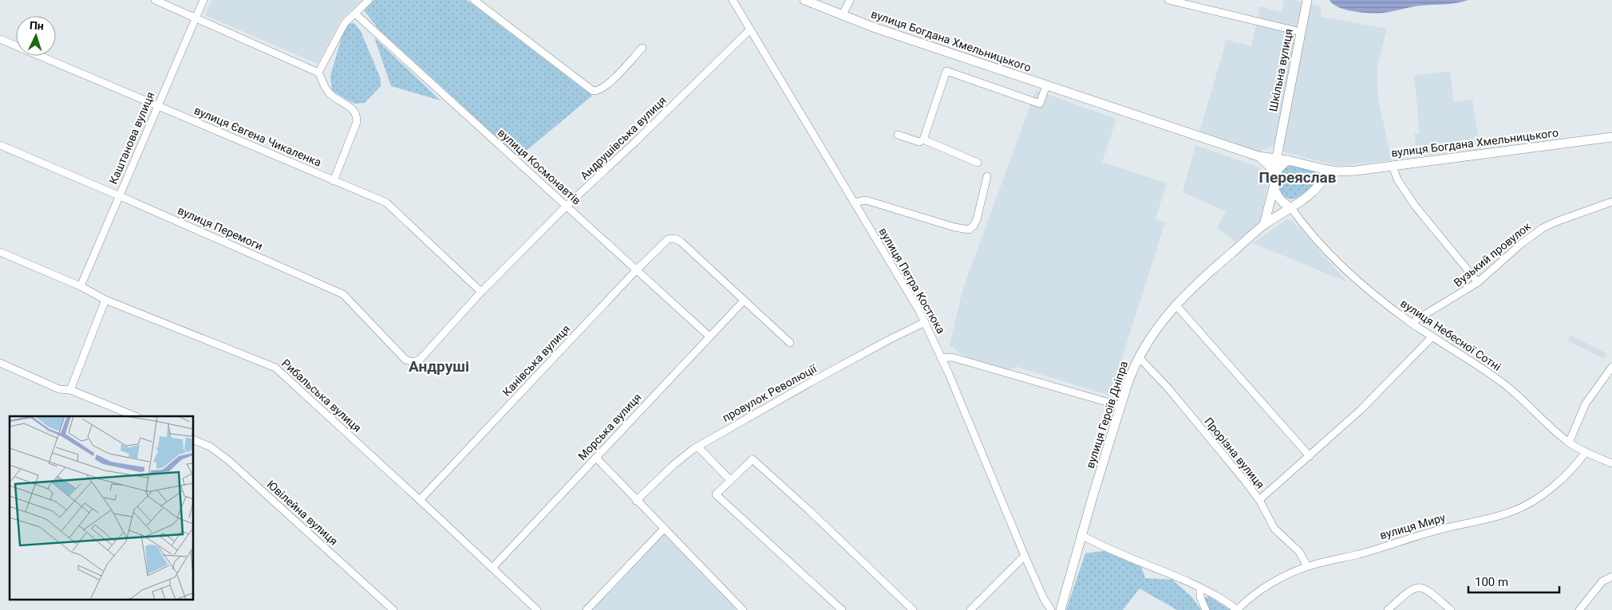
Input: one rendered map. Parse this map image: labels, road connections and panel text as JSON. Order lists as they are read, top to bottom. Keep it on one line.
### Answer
{"streets":{"main road":["вулиця Богдана Хмельницького","Шкільна вулиця","вулиця Героїв Дніпра"],"street":["вулиця Євгена Чикаленка","Каштанова вулиця","Андрушівська вулиця","вулиця Космонавтів","вулиця Перемоги","Вузький провулок","вулиця Петра Костюка","вулиця Небесної Сотні","Канівська вулиця","провулок Революції","Рибальська вулиця","Морська вулиця","Прорізна вулиця","Ювілейна вулиця","вулиця Миру"]},"crossings":[["вулиця Богдана Хмельницького","Шкільна вулиця"],["вулиця Богдана Хмельницького","вулиця Небесної Сотні"],["вулиця Богдана Хмельницького","вулиця Героїв Дніпра"],["вулиця Євгена Чикаленка","Каштанова вулиця"],["вулиця Євгена Чикаленка","Андрушівська вулиця"],["Каштанова вулиця","вулиця Перемоги"],["Каштанова вулиця","Рибальська вулиця"],["Андрушівська вулиця","вулиця Космонавтів"],["Андрушівська вулиця","вулиця Перемоги"],["Андрушівська вулиця","вулиця Петра Костюка"],["вулиця Космонавтів","Канівська вулиця"],["вулиця Космонавтів","Морська вулиця"],["Вузький провулок","вулиця Небесної Сотні"],["вулиця Петра Костюка","провулок Революції"],["вулиця Небесної Сотні","вулиця Героїв Дніпра"],["вулиця Небесної Сотні","вулиця Миру"],["Канівська вулиця","Рибальська вулиця"],["Канівська вулиця","Морська вулиця"],["Рибальська вулиця","Морська вулиця"],["вулиця Героїв Дніпра","Прорізна вулиця"],["Прорізна вулиця","вулиця Миру"]],"districts":["Переяслав","Андруші"],"scale_bar":"100 m","north":"top"}
